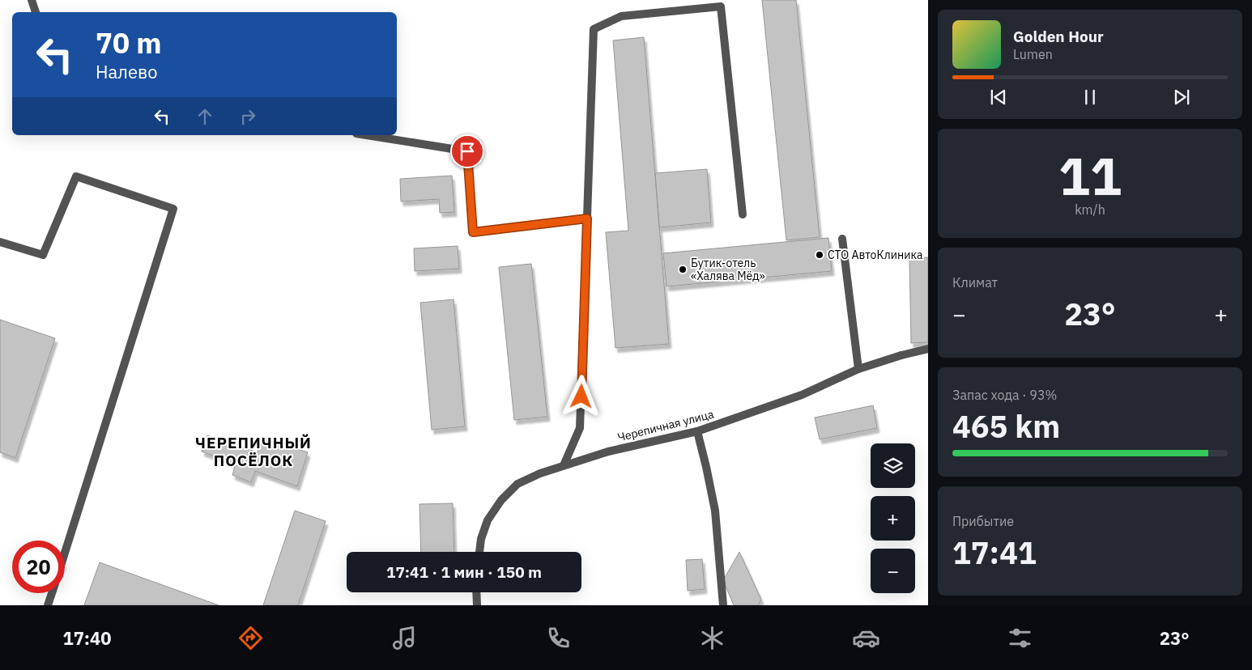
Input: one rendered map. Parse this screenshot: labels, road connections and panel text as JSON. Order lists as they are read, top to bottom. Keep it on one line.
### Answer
{"streets":{"street":["Черепичная улица"]},"districts":["ЧЕРЕПИЧНЫЙ ПОСЁЛОК"],"places":["СТО АвтоКлиника","Бутик-отель «Халява Мёд»"],"page":{"turn":["70 m","Налево"],"song":["Golden Hour","Lumen"],"tile":[["11","km/h"],"Климат",["Запас хода · 93%","465 km"],["Прибытие","17:41"]],"heat":["−","23°","+"],"map_buttons":["+","−"],"limit":"20","trip":"17:41 · 1 мин · 150 m","tabs":["17:40","23°"]}}
